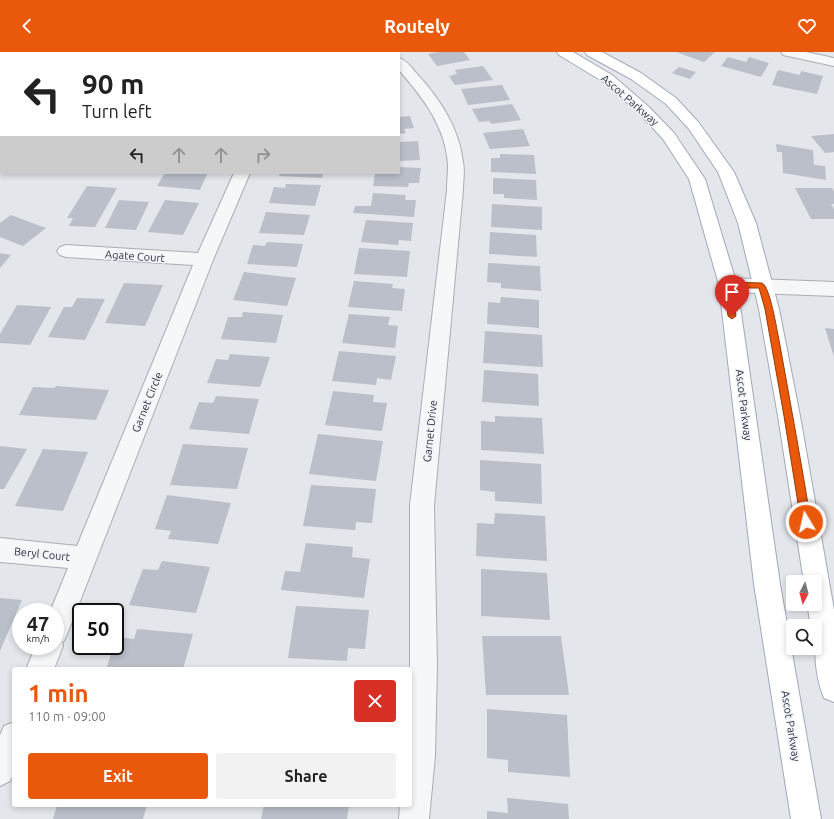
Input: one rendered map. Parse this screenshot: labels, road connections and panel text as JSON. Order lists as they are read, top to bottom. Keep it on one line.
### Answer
{"streets":{"main road":["Ascot Parkway"],"street":["Agate Court","Garnet Circle","Garnet Drive","Beryl Court"]},"crossings":[["Agate Court","Garnet Circle"],["Garnet Circle","Beryl Court"]],"north":"bottom","page":{"header":"Routely","turn":["90 m","Turn left"],"speed":"47 km/h","limit":"50","heading":["1 min","110 m · 09:00"],"buttons":["Exit","Share"]}}
